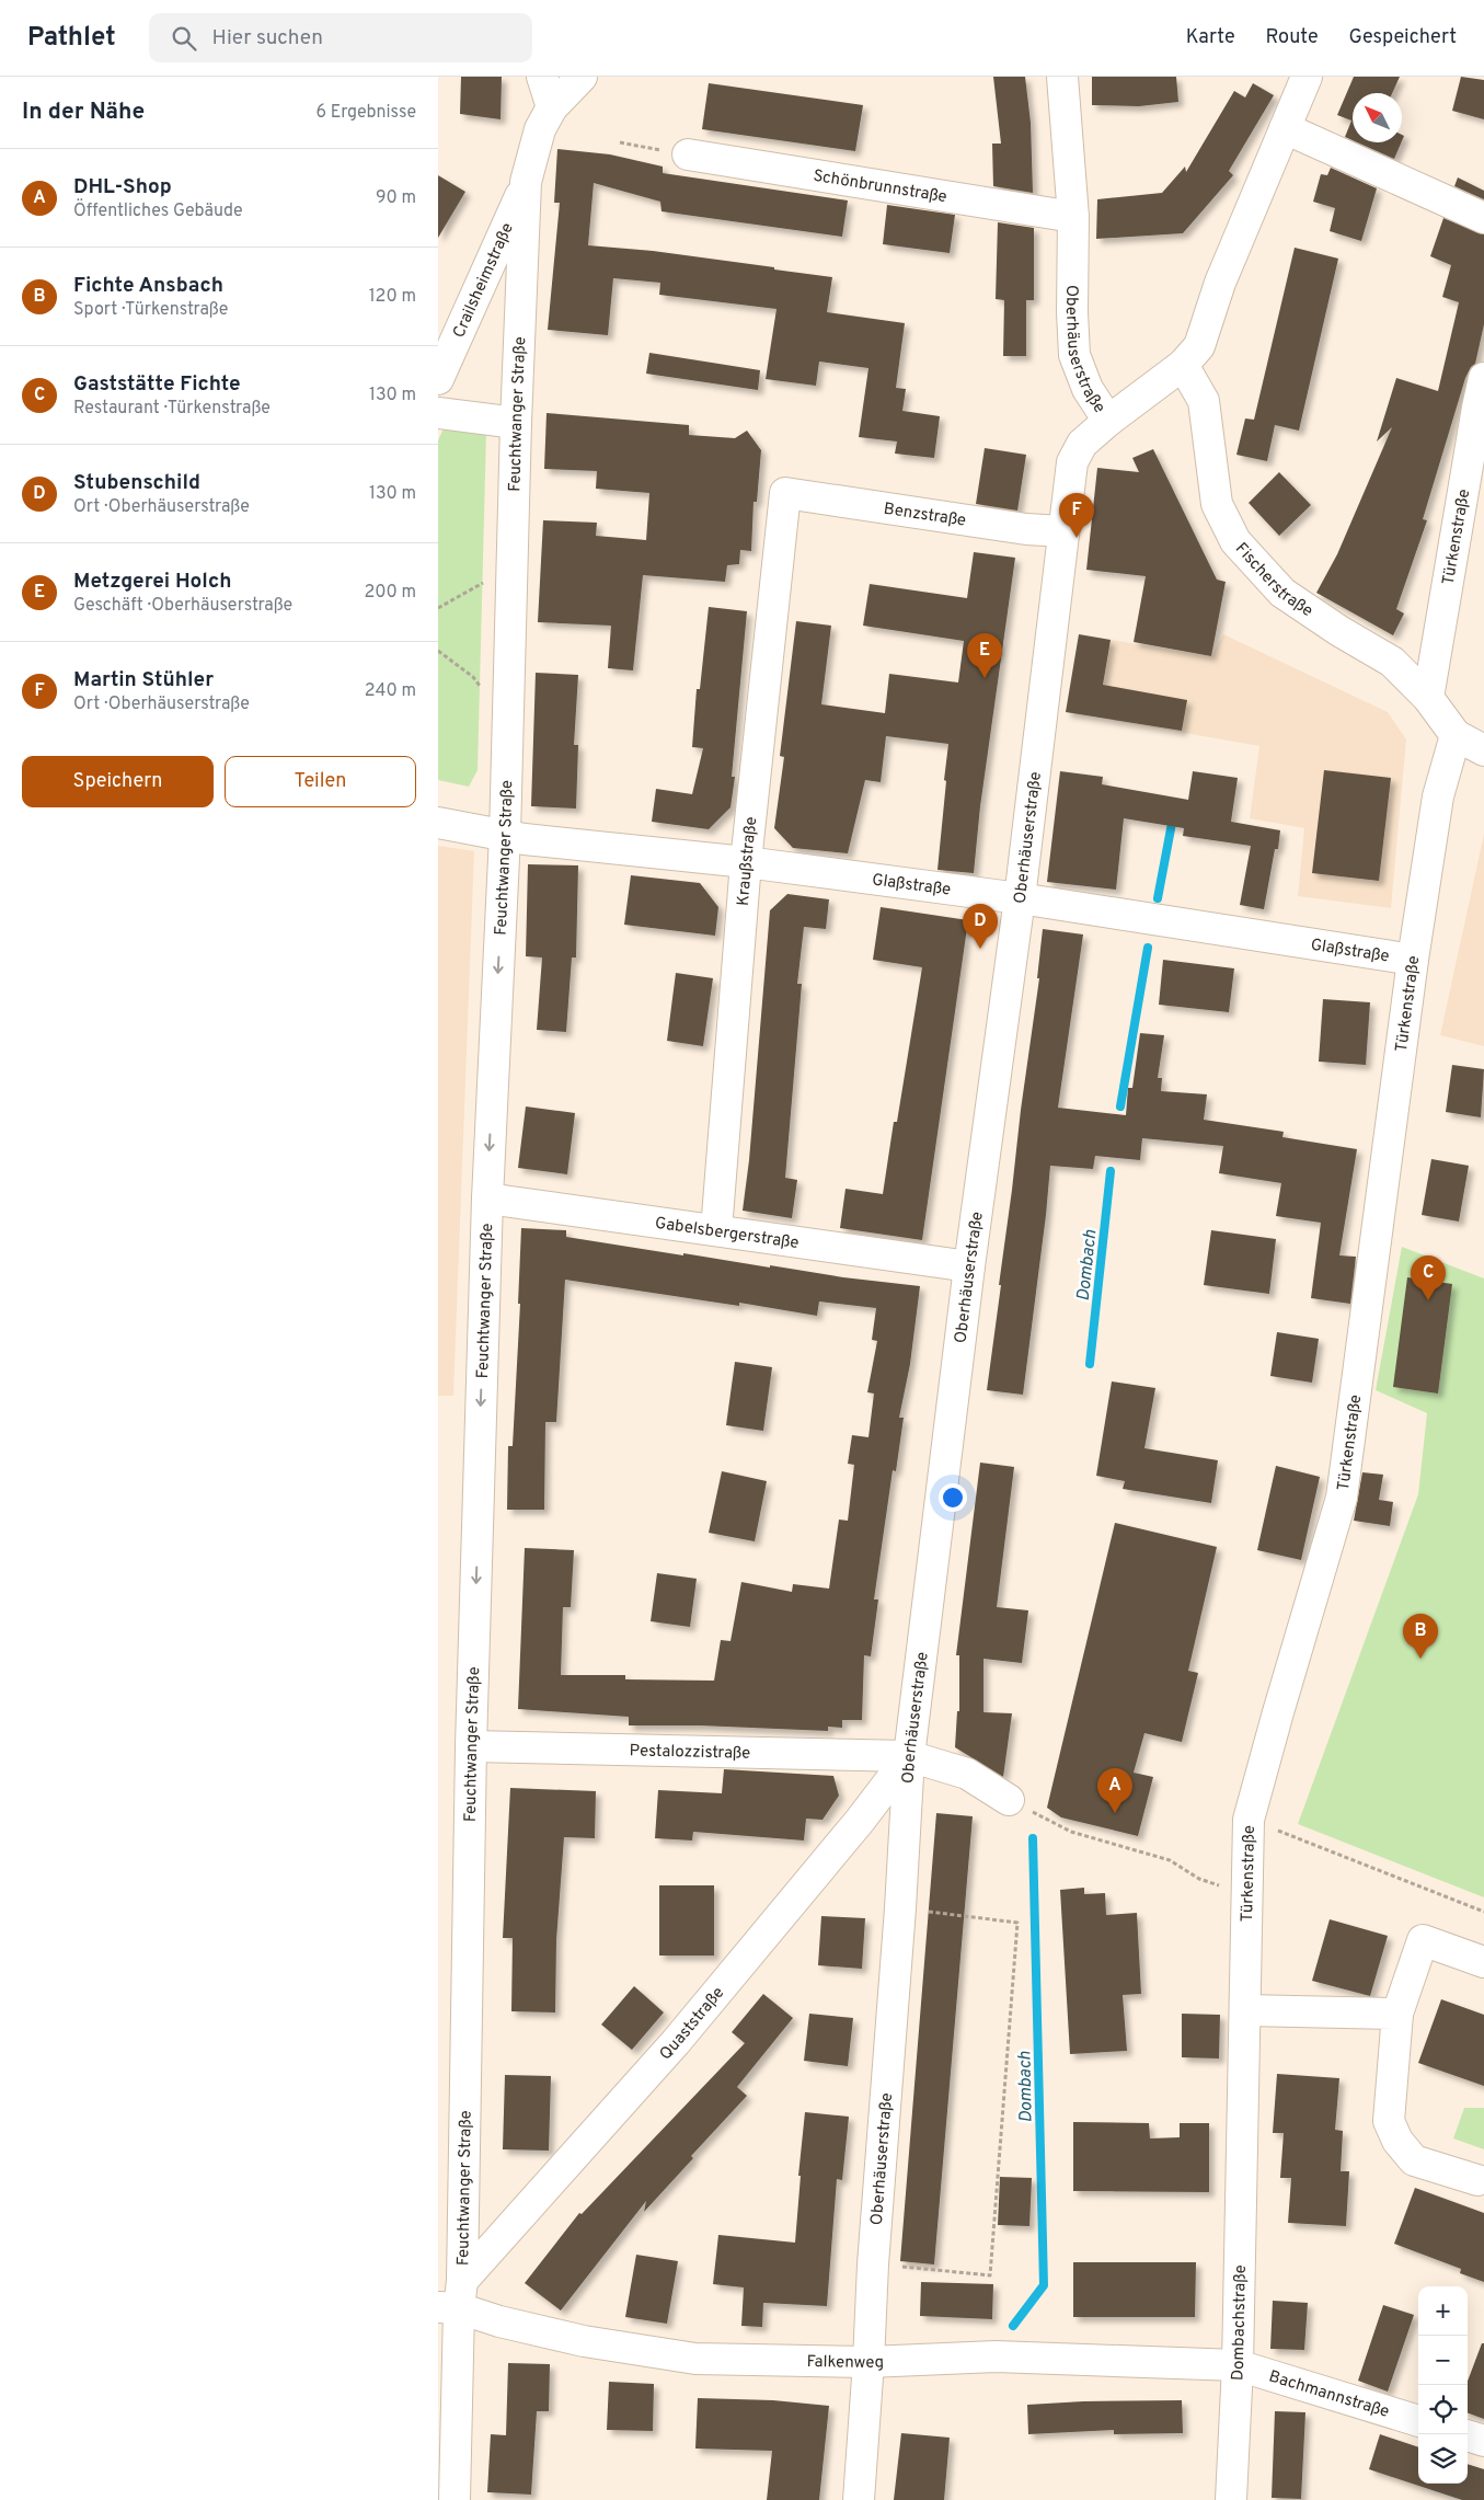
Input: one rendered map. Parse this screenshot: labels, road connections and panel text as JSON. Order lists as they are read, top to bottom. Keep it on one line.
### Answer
{"streets":{"street":["Schönbrunnstraße","Crailsheimstraße","Oberhäuserstraße","Feuchtwanger Straße","Benzstraße","Türkenstraße","Fischerstraße","Kraußstraße","Glaßstraße","Gabelsbergerstraße","Pestalozzistraße","Quaststraße","Dombachstraße","Falkenweg","Bachmannstraße"]},"crossings":[["Schönbrunnstraße","Oberhäuserstraße"],["Crailsheimstraße","Feuchtwanger Straße"],["Oberhäuserstraße","Benzstraße"],["Oberhäuserstraße","Glaßstraße"],["Oberhäuserstraße","Gabelsbergerstraße"],["Oberhäuserstraße","Pestalozzistraße"],["Oberhäuserstraße","Quaststraße"],["Oberhäuserstraße","Falkenweg"],["Feuchtwanger Straße","Glaßstraße"],["Feuchtwanger Straße","Gabelsbergerstraße"],["Feuchtwanger Straße","Pestalozzistraße"],["Feuchtwanger Straße","Quaststraße"],["Feuchtwanger Straße","Falkenweg"],["Benzstraße","Kraußstraße"],["Türkenstraße","Fischerstraße"],["Türkenstraße","Glaßstraße"],["Türkenstraße","Dombachstraße"],["Kraußstraße","Glaßstraße"],["Kraußstraße","Gabelsbergerstraße"],["Pestalozzistraße","Quaststraße"],["Quaststraße","Falkenweg"],["Dombachstraße","Falkenweg"],["Dombachstraße","Bachmannstraße"],["Falkenweg","Bachmannstraße"]],"one_way":["Feuchtwanger Straße"],"water":["Dombach"],"north":"top left","page":{"header":"Pathlet","search":"Hier suchen","nav":["Karte","Route","Gespeichert"],"heading":["In der Nähe","6 Ergebnisse"],"list":[{"mark":"A","name":"DHL-Shop","note":"Öffentliches Gebäude","value":"90 m"},{"mark":"B","name":"Fichte Ansbach","note":"Sport · Türkenstraße","value":"120 m"},{"mark":"C","name":"Gaststätte Fichte","note":"Restaurant · Türkenstraße","value":"130 m"},{"mark":"D","name":"Stubenschild","note":"Ort · Oberhäuserstraße","value":"130 m"},{"mark":"E","name":"Metzgerei Holch","note":"Geschäft · Oberhäuserstraße","value":"200 m"},{"mark":"F","name":"Martin Stühler","note":"Ort · Oberhäuserstraße","value":"240 m"}],"pins":["F","E","D","C","B","A"],"buttons":["Speichern","Teilen"],"map_buttons":["+","−"]}}
